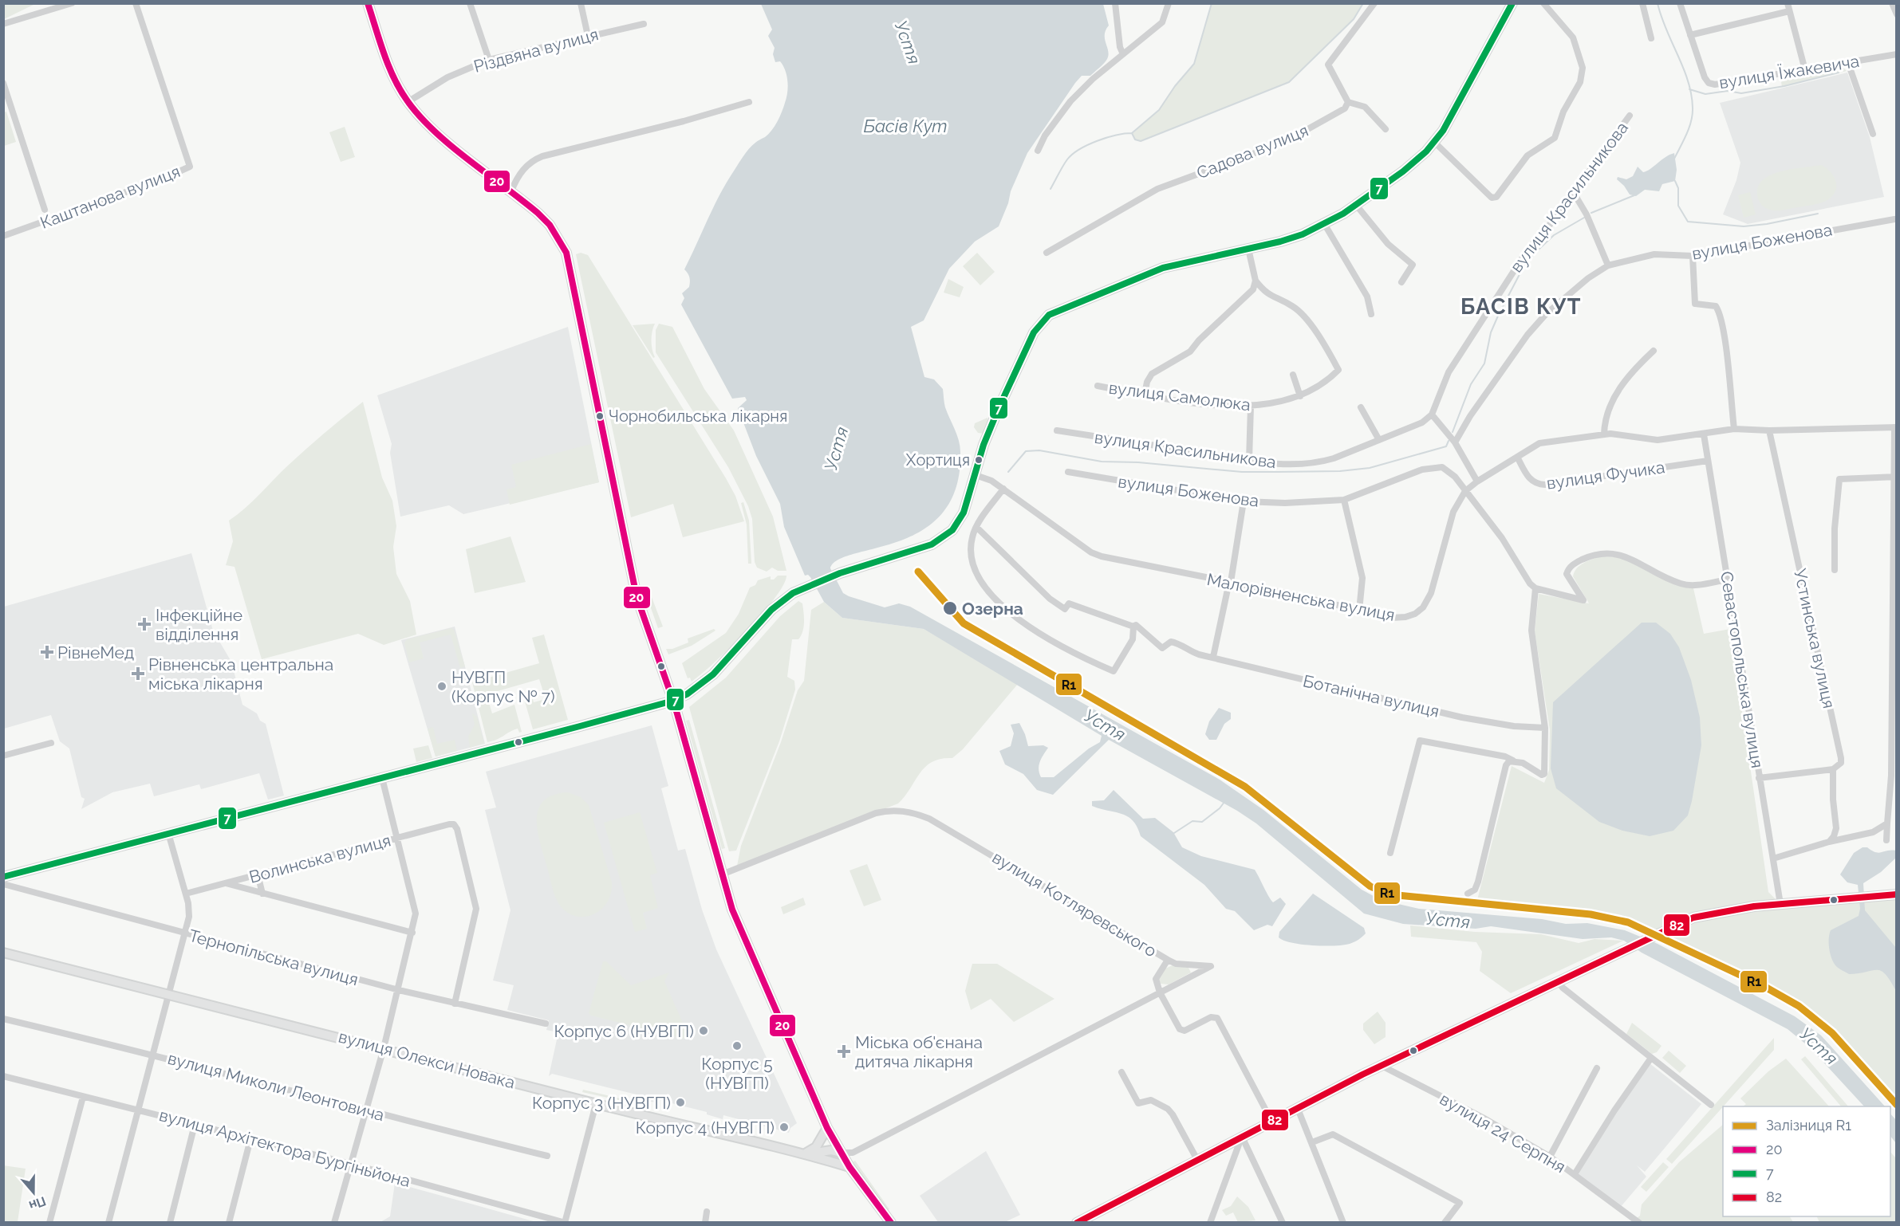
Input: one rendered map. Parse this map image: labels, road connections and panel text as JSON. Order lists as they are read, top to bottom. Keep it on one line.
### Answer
{"streets":{"main road":["вулиця Олекси Новака"],"street":["Різдвяна вулиця","вулиця Їжакевича","Садова вулиця","Каштанова вулиця","вулиця Красильникова","вулиця Боженова","вулиця Самолюка","вулиця Фучика","Малорівненська вулиця","Устинська вулиця","Севастопольська вулиця","Ботанічна вулиця","Волинська вулиця","вулиця Котляревського","Тернопільська вулиця","вулиця Миколи Леонтовича","вулиця 24 Серпня","вулиця Архітектора Бургіньйона"]},"crossings":[["вулиця Боженова","Малорівненська вулиця"],["вулиця Фучика","Малорівненська вулиця"],["вулиця Фучика","Севастопольська вулиця"],["Малорівненська вулиця","Устинська вулиця"],["Малорівненська вулиця","Севастопольська вулиця"],["Волинська вулиця","Тернопільська вулиця"]],"districts":["БАСІВ КУТ"],"water":["Устя","Басів Кут"],"places":{"other":["Чорнобильська лікарня","Хортиця","Озерна","НУВГП (Корпус № 7)","Корпус 6 (НУВГП)","Корпус 5 (НУВГП)","Корпус 3 (НУВГП)","Корпус 4 (НУВГП)"],"health":["Інфекційне відділення","РівнеМед","Рівненська центральна міська лікарня","Міська об'єнана дитяча лікарня"]},"lines":["transit line 20","transit line 7","rail line R1","transit line 82"],"legend":["Залізниця R1","20","7","82"],"north":"bottom"}
